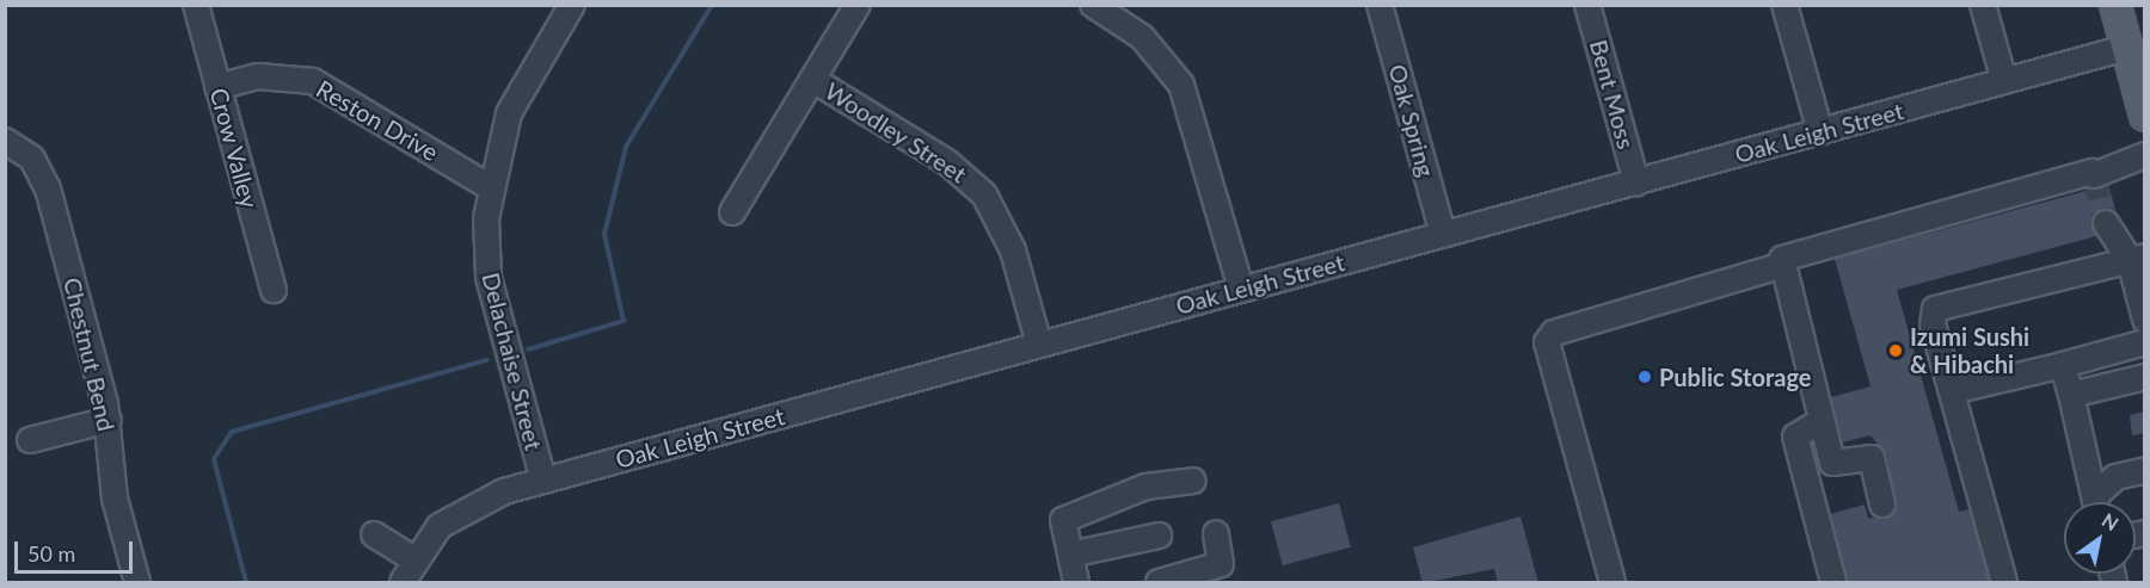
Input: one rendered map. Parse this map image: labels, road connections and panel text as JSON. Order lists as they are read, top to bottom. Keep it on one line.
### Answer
{"streets":{"street":["Bent Moss","Reston Drive","Oak Spring","Woodley Street","Oak Leigh Street","Crow Valley","Chestnut Bend","Delachaise Street"]},"crossings":[["Bent Moss","Oak Leigh Street"],["Reston Drive","Crow Valley"],["Reston Drive","Delachaise Street"],["Oak Spring","Oak Leigh Street"],["Woodley Street","Oak Leigh Street"],["Oak Leigh Street","Delachaise Street"]],"places":["Izumi Sushi & Hibachi","Public Storage"],"scale_bar":"50 m","north":"top right"}
